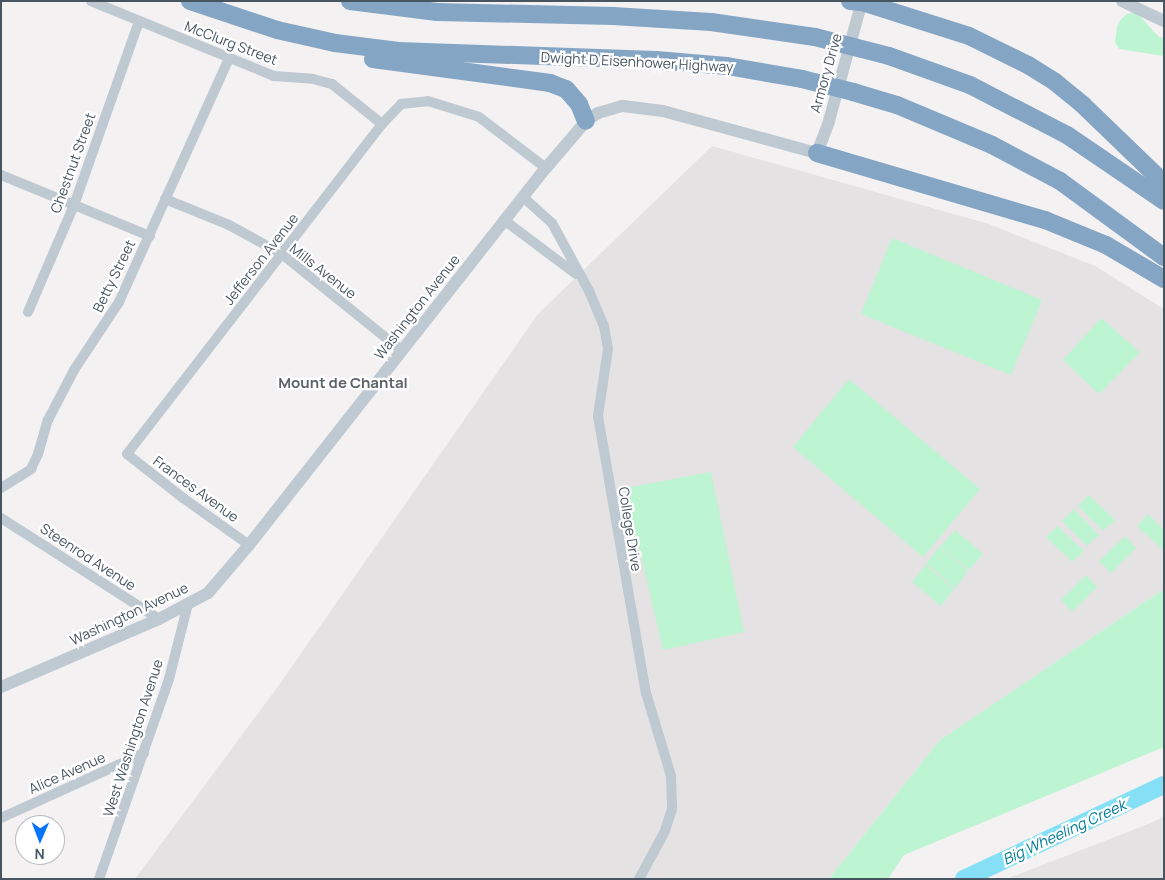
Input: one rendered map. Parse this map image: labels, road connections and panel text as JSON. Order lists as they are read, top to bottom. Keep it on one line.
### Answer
{"streets":{"highway":["Dwight D Eisenhower Highway"],"street":["McClurg Street","Armory Drive","Chestnut Street","Jefferson Avenue","Mills Avenue","Betty Street","Washington Avenue","Frances Avenue","College Drive","Steenrod Avenue","West Washington Avenue","Alice Avenue"]},"crossings":[["McClurg Street","Chestnut Street"],["McClurg Street","Jefferson Avenue"],["McClurg Street","Betty Street"],["Armory Drive","Washington Avenue"],["Jefferson Avenue","Mills Avenue"],["Jefferson Avenue","Washington Avenue"],["Jefferson Avenue","Frances Avenue"],["Mills Avenue","Betty Street"],["Mills Avenue","Washington Avenue"],["Washington Avenue","Frances Avenue"],["Washington Avenue","College Drive"],["Washington Avenue","Steenrod Avenue"],["Washington Avenue","West Washington Avenue"],["West Washington Avenue","Alice Avenue"]],"districts":["Mount de Chantal"],"water":["Big Wheeling Creek"],"north":"bottom"}
